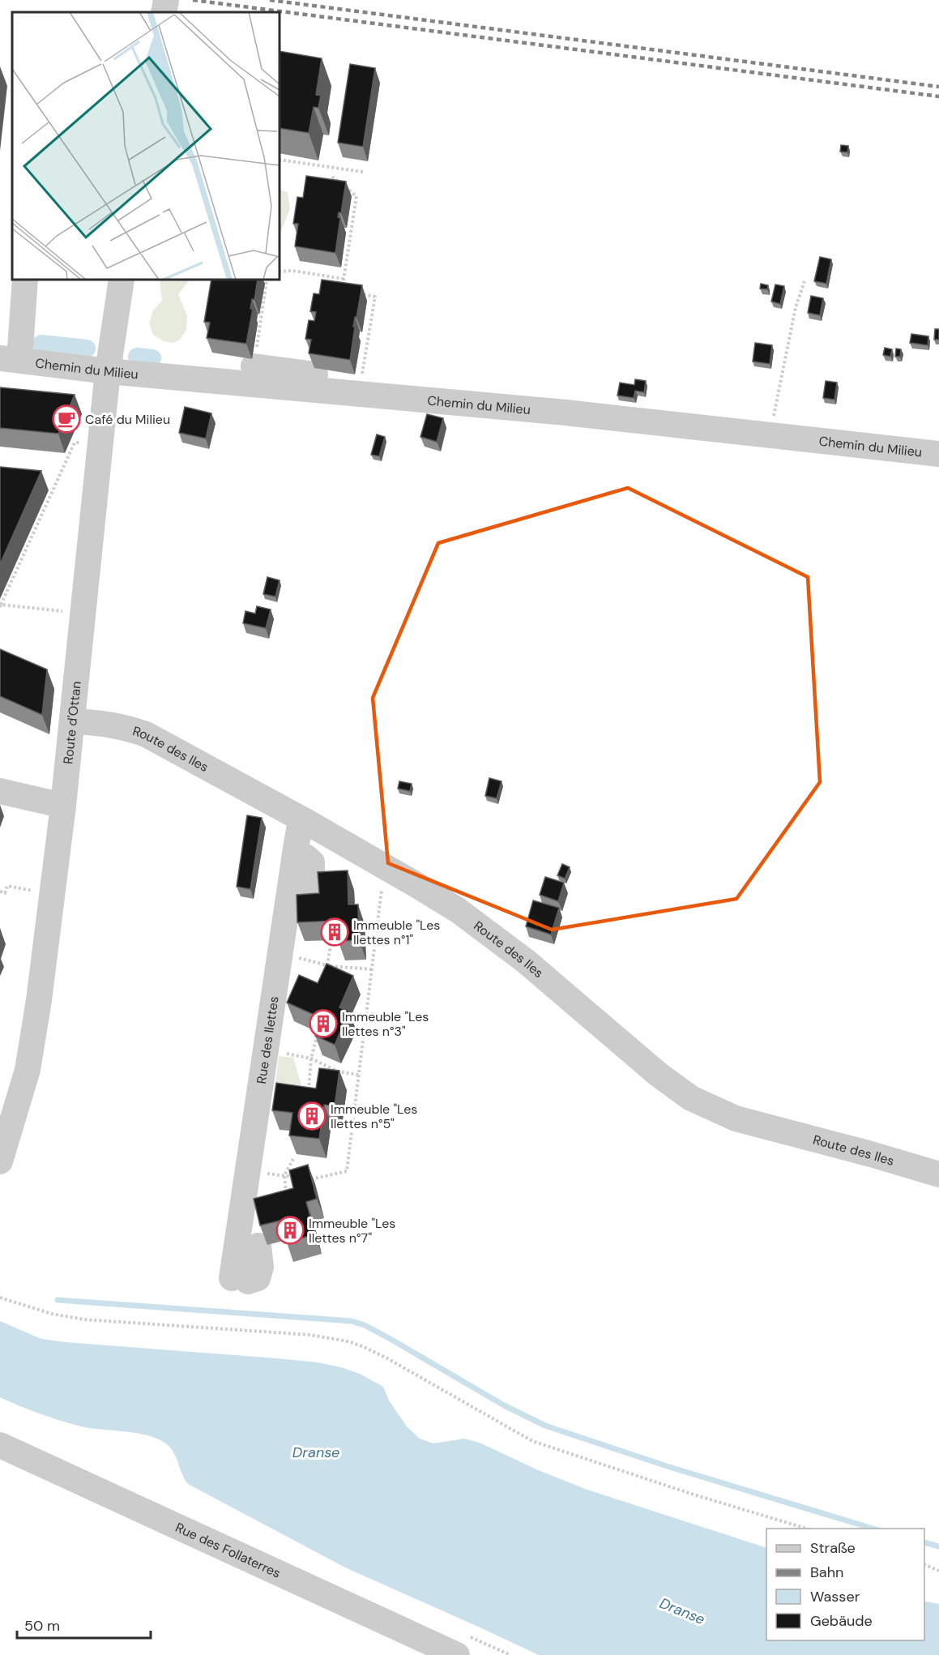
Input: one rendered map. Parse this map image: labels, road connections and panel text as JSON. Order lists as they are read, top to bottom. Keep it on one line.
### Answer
{"streets":{"street":["Chemin du Milieu","Route d'Ottan","Route des Iles","Rue des Ilettes","Rue des Follaterres"]},"crossings":[["Chemin du Milieu","Route d'Ottan"],["Route d'Ottan","Route des Iles"],["Route des Iles","Rue des Ilettes"]],"water":["Dranse"],"places":{"cafe":["Café du Milieu"],"building":["Immeuble \"Les Ilettes n°1\"","Immeuble \"Les Ilettes n°3\"","Immeuble \"Les Ilettes n°5\"","Immeuble \"Les Ilettes n°7\""]},"legend":["Straße","Bahn","Wasser","Gebäude"],"scale_bar":"50 m"}
